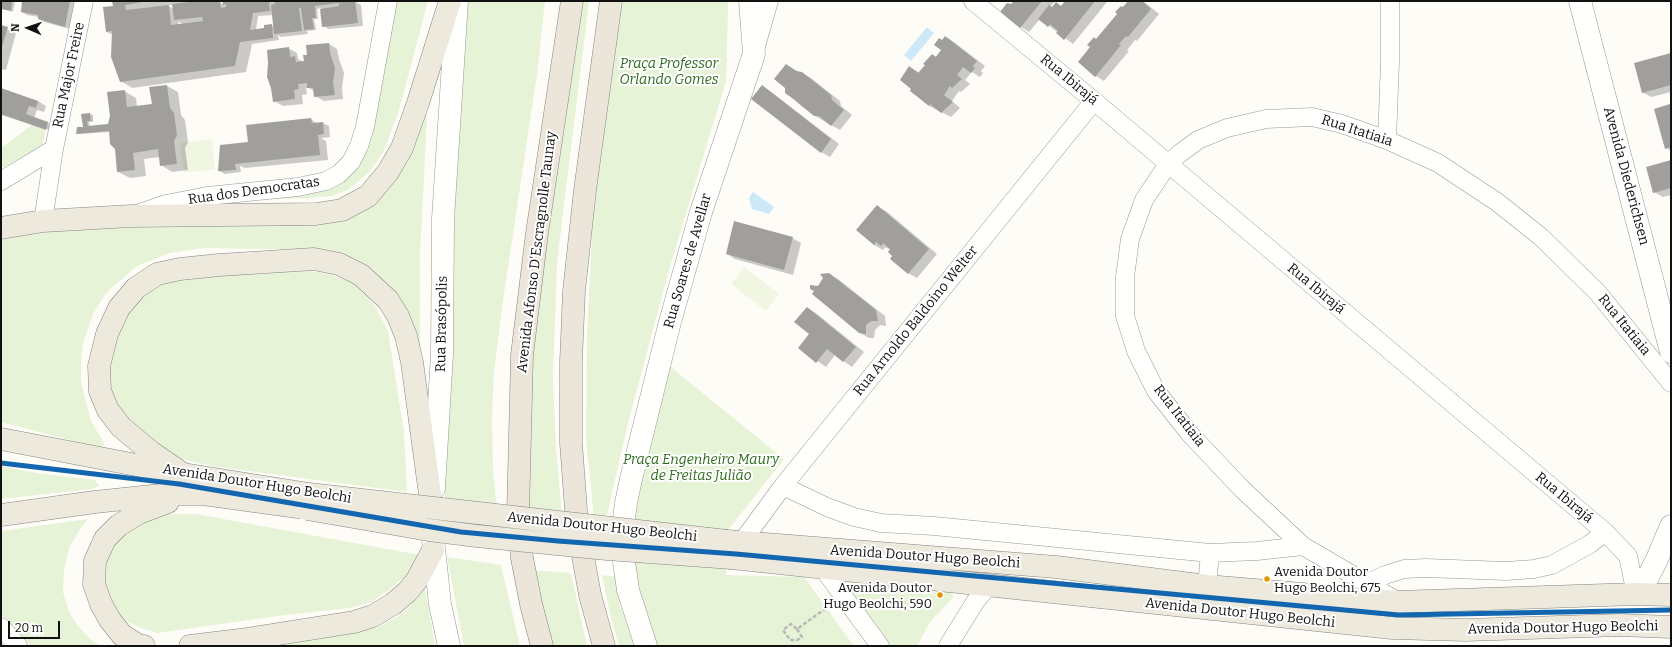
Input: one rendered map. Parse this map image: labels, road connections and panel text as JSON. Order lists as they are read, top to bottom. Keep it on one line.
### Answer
{"streets":{"highway":["Avenida Afonso D'Escragnolle Taunay"],"main road":["Avenida Doutor Hugo Beolchi"],"street":["Rua Major Freire","Rua Ibirajá","Rua Itatiaia","Avenida Diederichsen","Rua dos Democratas","Rua Soares de Avellar","Rua Arnoldo Baldoino Welter","Rua Brasópolis"]},"crossings":[["Rua Ibirajá","Rua Itatiaia"],["Rua Ibirajá","Rua Arnoldo Baldoino Welter"],["Rua Ibirajá","Avenida Doutor Hugo Beolchi"],["Rua Itatiaia","Avenida Doutor Hugo Beolchi"],["Rua Arnoldo Baldoino Welter","Avenida Doutor Hugo Beolchi"]],"parks":["Praça Professor Orlando Gomes","Praça Engenheiro Maury de Freitas Julião"],"places":["Avenida Doutor Hugo Beolchi, 675","Avenida Doutor Hugo Beolchi, 590"],"scale_bar":"20 m","north":"left"}
